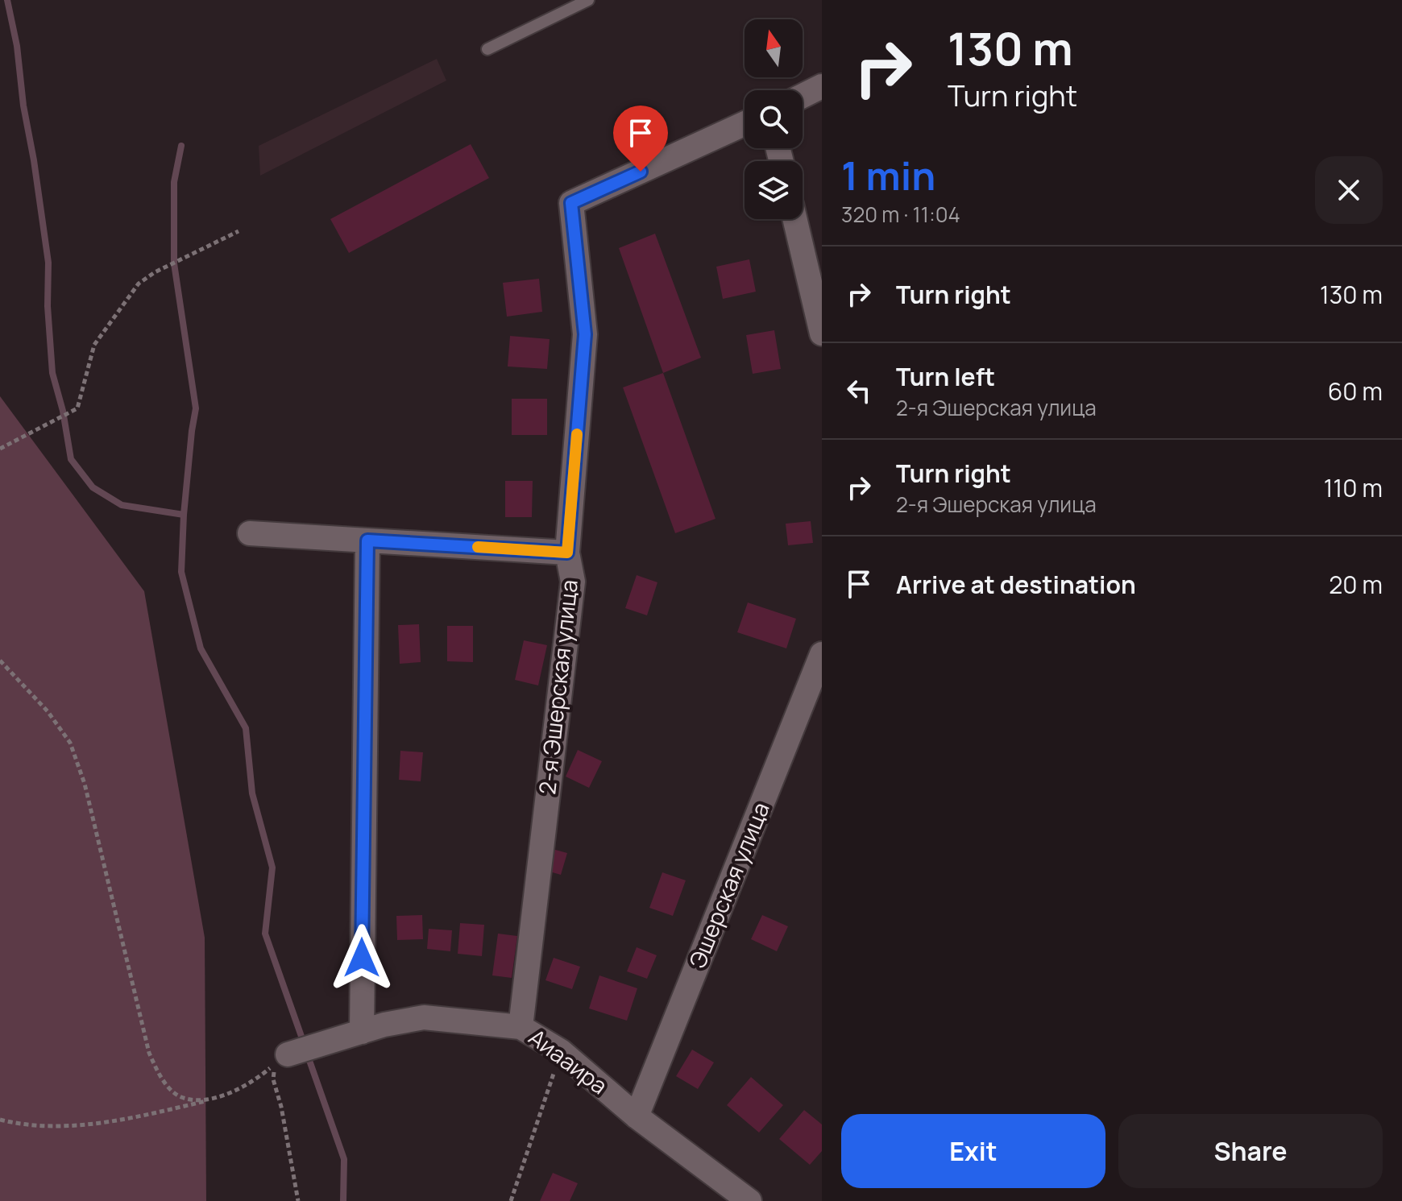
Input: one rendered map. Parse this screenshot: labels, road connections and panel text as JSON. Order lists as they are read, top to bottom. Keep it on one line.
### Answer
{"streets":{"street":["2-я Эшерская улица","Эшерская улица","Аиааира"]},"crossings":[["2-я Эшерская улица","Аиааира"],["Эшерская улица","Аиааира"]],"north":"top","page":{"turn":["130 m","Turn right"],"heading":["1 min","320 m · 11:04"],"list":[{"name":"Turn right","value":"130 m"},{"name":"Turn left","note":"2-я Эшерская улица","value":"60 m"},{"name":"Turn right","note":"2-я Эшерская улица","value":"110 m"},{"name":"Arrive at destination","value":"20 m"}],"buttons":["Exit","Share"]}}
